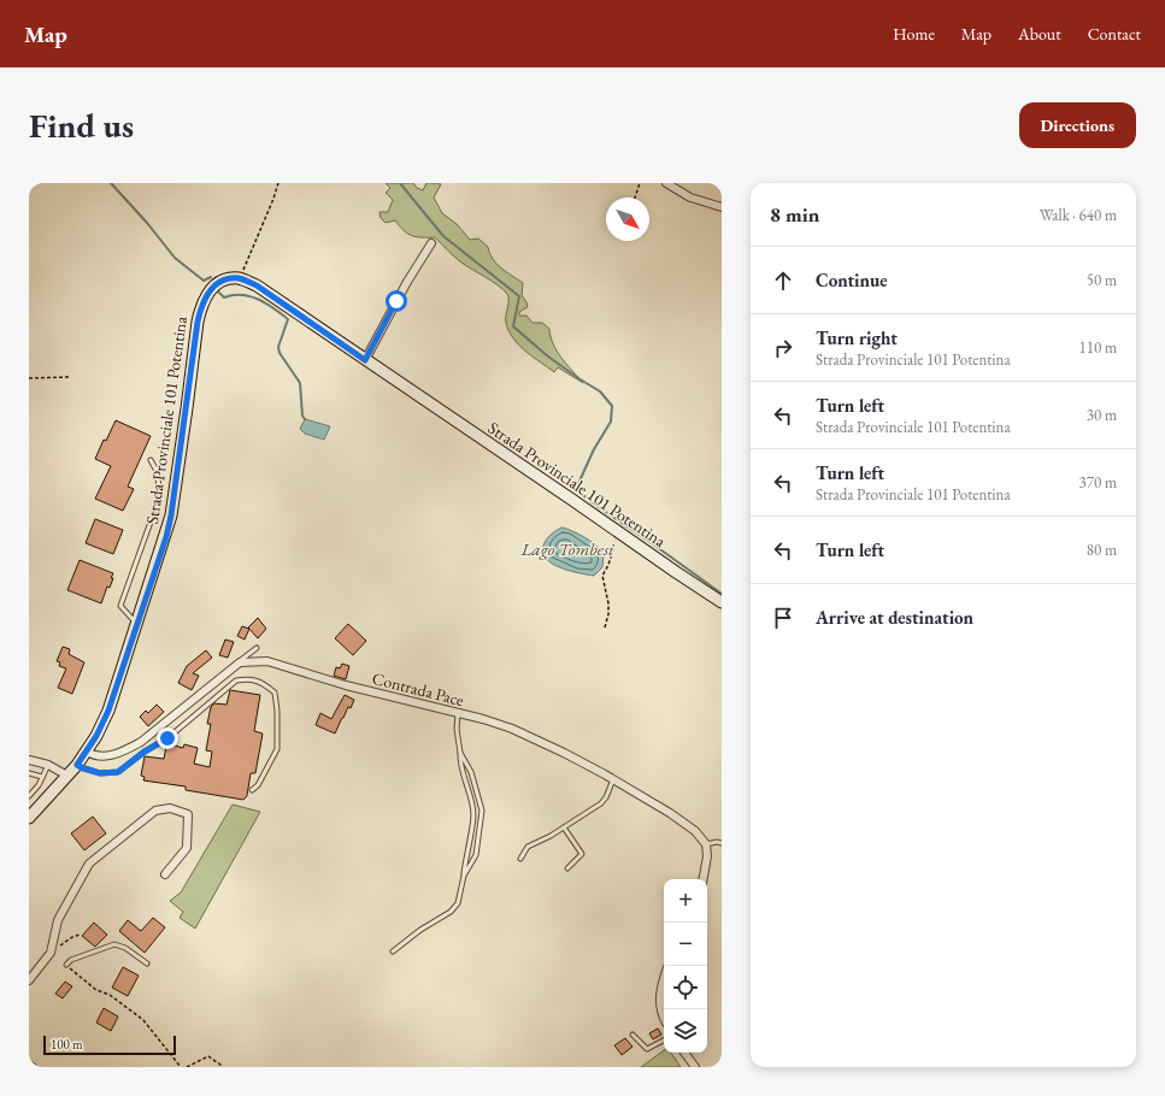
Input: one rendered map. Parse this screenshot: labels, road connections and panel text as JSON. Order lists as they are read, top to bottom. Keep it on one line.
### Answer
{"streets":{"main road":["Strada Provinciale 101 Potentina"],"street":["Contrada Pace"]},"water":["Lago Tombesi"],"scale_bar":"100 m","north":"bottom right","page":{"header":"Map","nav":["Home","Map","About","Contact"],"buttons":"Directions","title":"Find us","heading":["8 min","Walk · 640 m"],"list":[["Continue","50 m"],["Turn right","Strada Provinciale 101 Potentina","110 m"],["Turn left","Strada Provinciale 101 Potentina","30 m"],["Turn left","Strada Provinciale 101 Potentina","370 m"],["Turn left","80 m"],"Arrive at destination"],"map_buttons":["+","−"],"scale":"100 m"}}
